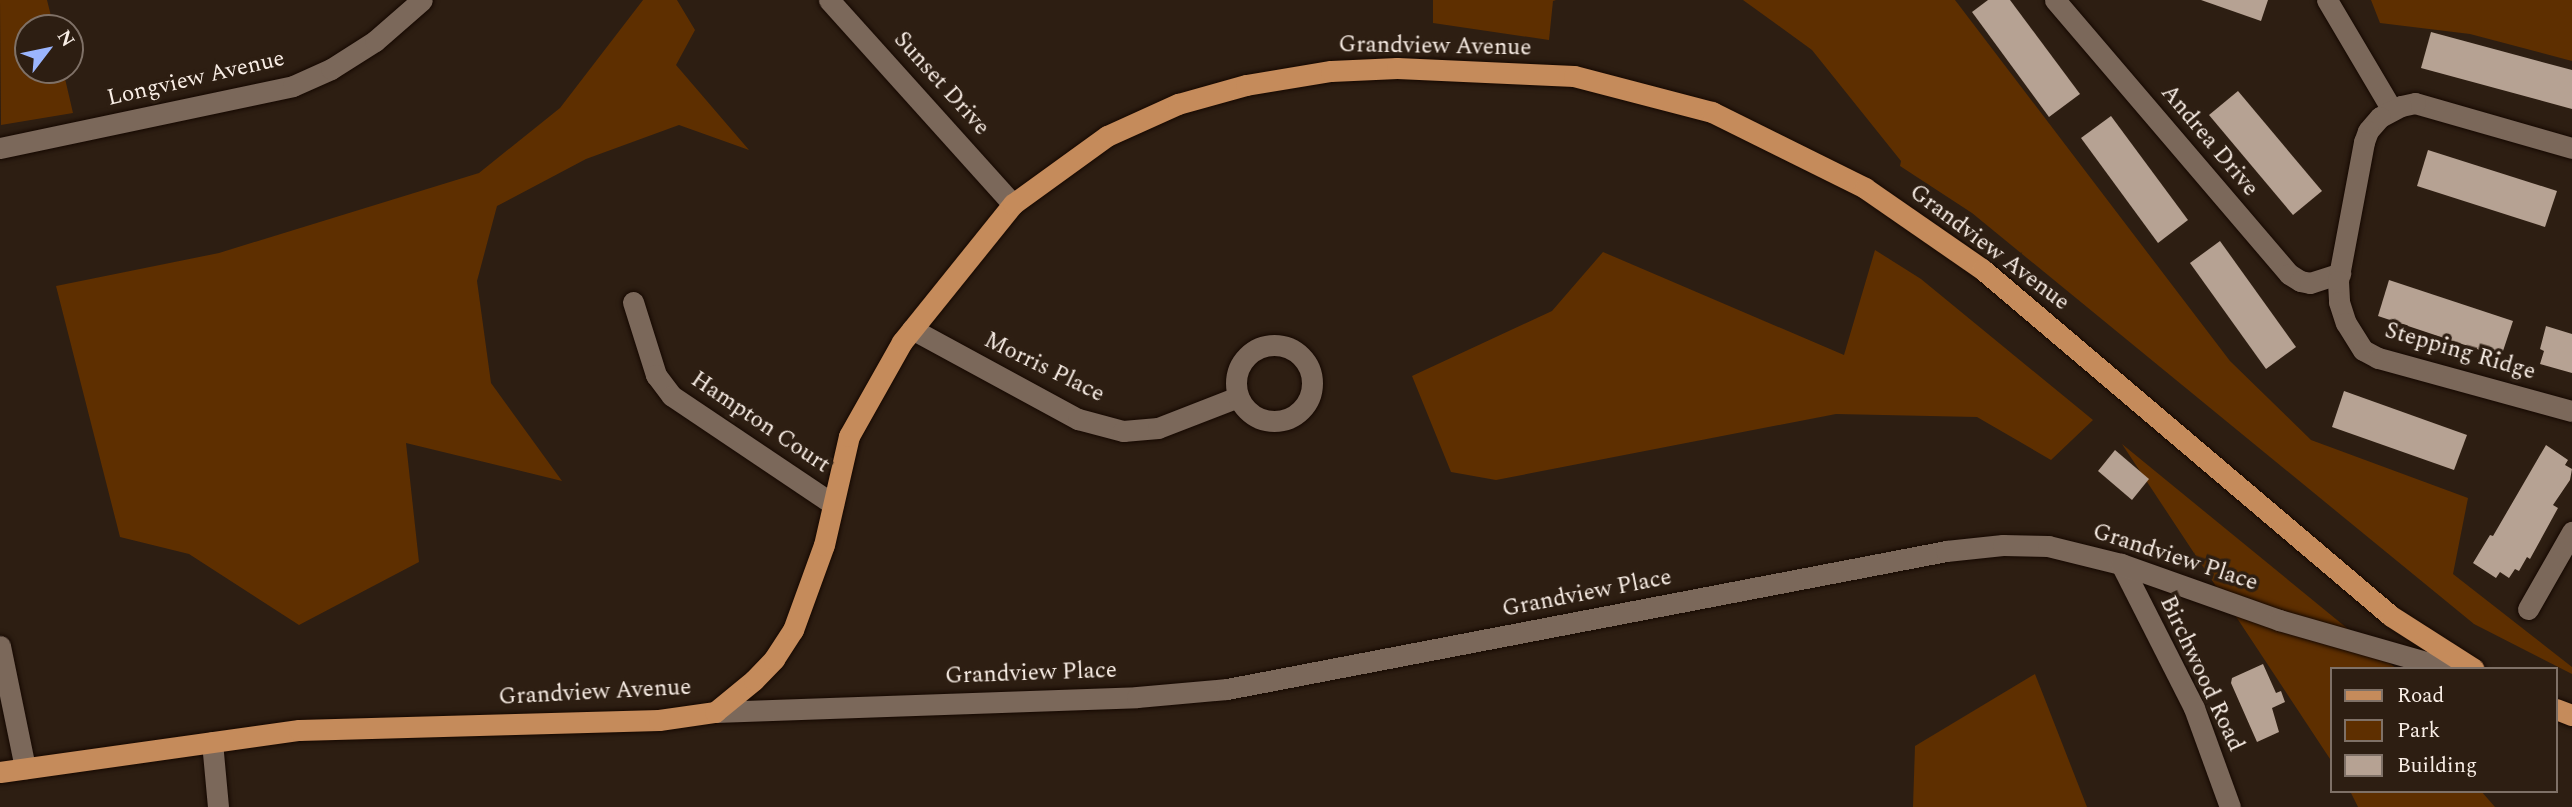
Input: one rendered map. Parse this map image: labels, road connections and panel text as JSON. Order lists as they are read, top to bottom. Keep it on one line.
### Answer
{"streets":{"main road":["Grandview Avenue"],"street":["Longview Avenue","Sunset Drive","Andrea Drive","Stepping Ridge","Morris Place","Hampton Court","Grandview Place","Birchwood Road"]},"crossings":[["Grandview Avenue","Sunset Drive"],["Grandview Avenue","Morris Place"],["Grandview Avenue","Hampton Court"],["Grandview Avenue","Grandview Place"],["Andrea Drive","Stepping Ridge"],["Grandview Place","Birchwood Road"]],"legend":["Road","Park","Building"],"north":"top right"}
